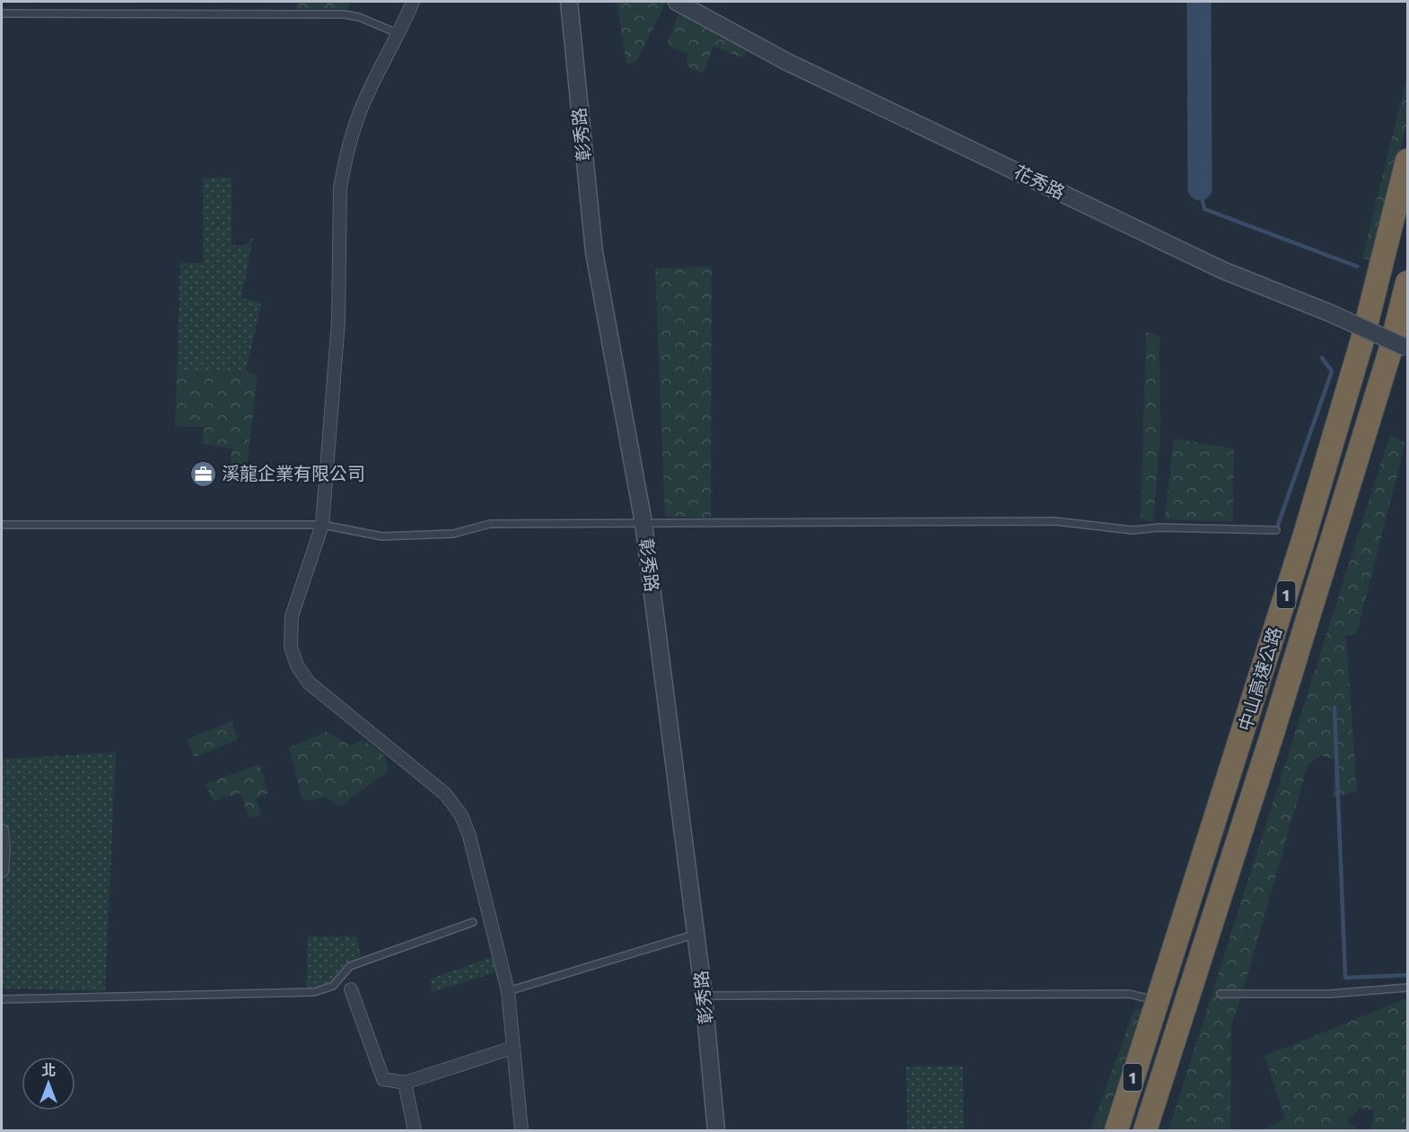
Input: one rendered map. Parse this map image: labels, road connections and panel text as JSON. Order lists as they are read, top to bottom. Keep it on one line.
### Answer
{"streets":{"highway":["1","中山高速公路"],"street":["彰秀路","花秀路"]},"places":{"office":["溪龍企業有限公司"]},"north":"top"}
